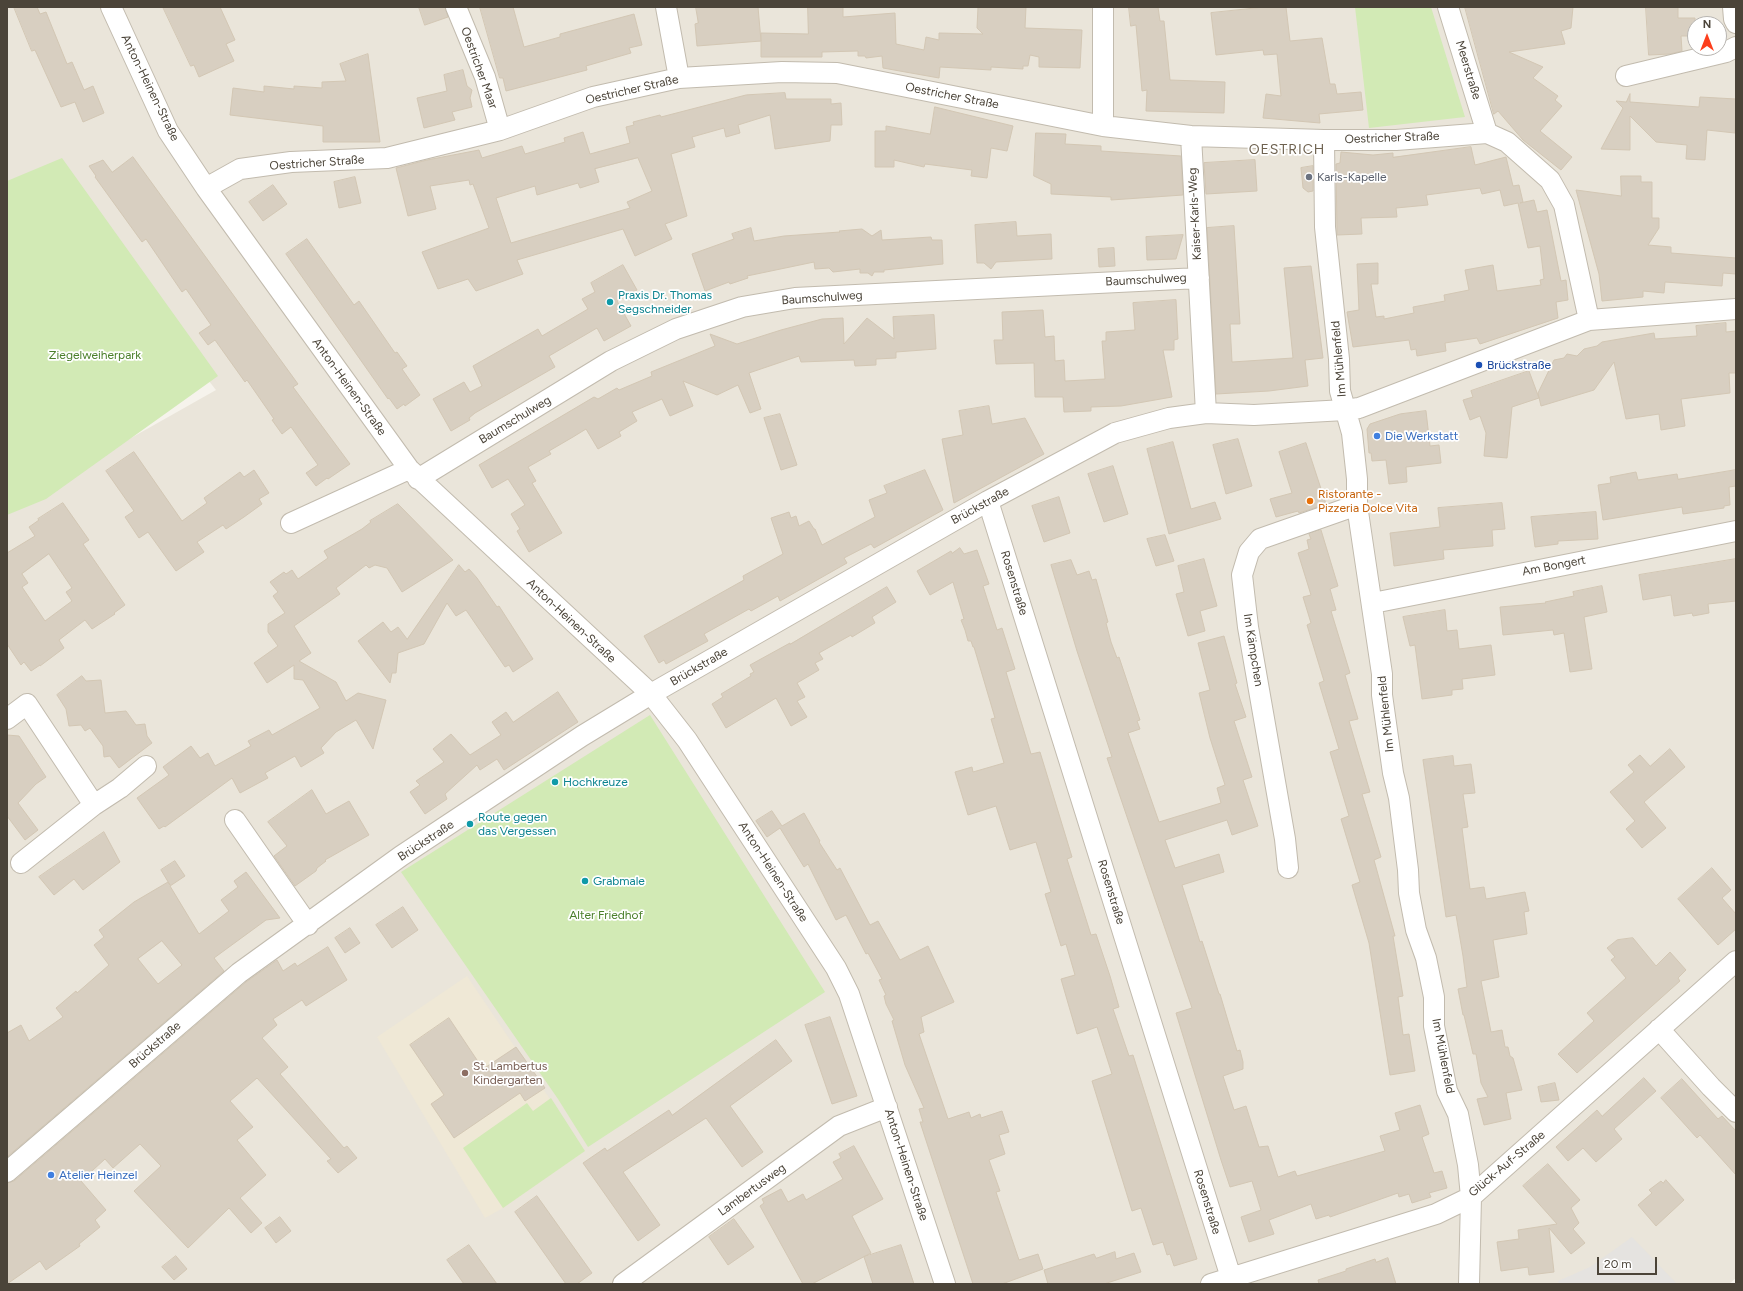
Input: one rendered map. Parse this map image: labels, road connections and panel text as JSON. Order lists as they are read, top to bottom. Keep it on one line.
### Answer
{"streets":{"street":["Oestricher Maar","Meerstraße","Anton-Heinen-Straße","Oestricher Straße","Kaiser-Karls-Weg","Baumschulweg","Im Mühlenfeld","Brückstraße","Am Bongert","Rosenstraße","Im Kämpchen","Glück-Auf-Straße","Lambertusweg"]},"crossings":[["Oestricher Maar","Oestricher Straße"],["Meerstraße","Oestricher Straße"],["Anton-Heinen-Straße","Oestricher Straße"],["Anton-Heinen-Straße","Baumschulweg"],["Anton-Heinen-Straße","Brückstraße"],["Anton-Heinen-Straße","Lambertusweg"],["Oestricher Straße","Kaiser-Karls-Weg"],["Oestricher Straße","Im Mühlenfeld"],["Oestricher Straße","Brückstraße"],["Kaiser-Karls-Weg","Baumschulweg"],["Kaiser-Karls-Weg","Brückstraße"],["Im Mühlenfeld","Brückstraße"],["Im Mühlenfeld","Am Bongert"],["Im Mühlenfeld","Im Kämpchen"],["Im Mühlenfeld","Glück-Auf-Straße"],["Brückstraße","Rosenstraße"],["Rosenstraße","Glück-Auf-Straße"]],"districts":["OESTRICH"],"parks":["Ziegelweiherpark","Alter Friedhof"],"places":["Karls-Kapelle","Praxis Dr. Thomas Segschneider","Brückstraße","Die Werkstatt","Ristorante - Pizzeria Dolce Vita","Hochkreuze","Route gegen das Vergessen","Grabmale","St. Lambertus Kindergarten","Atelier Heinzel"],"scale_bar":"20 m","north":"top"}
